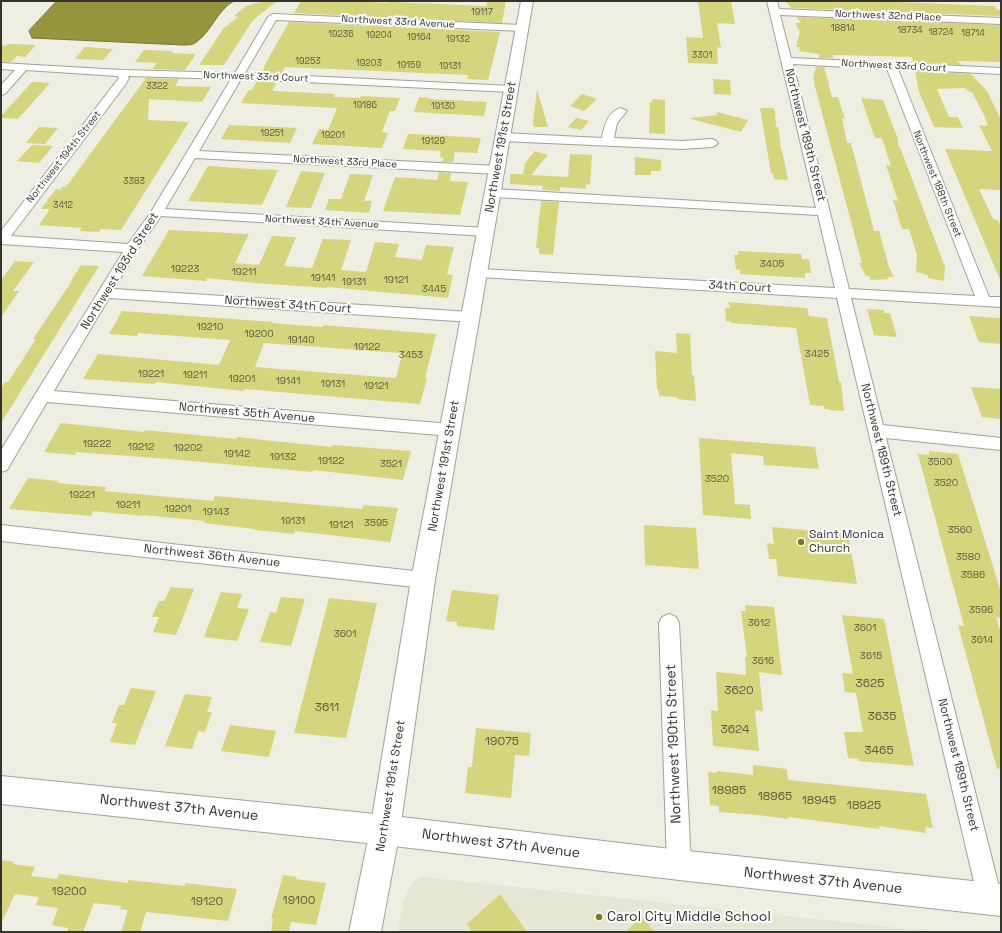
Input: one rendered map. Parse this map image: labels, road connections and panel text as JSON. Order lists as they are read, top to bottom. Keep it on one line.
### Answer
{"streets":{"street":["Northwest 32nd Place","Northwest 33rd Avenue","Northwest 33rd Court","Northwest 189th Street","Northwest 191st Street","Northwest 194th Street","Northwest 33rd Place","Northwest 188th Street","Northwest 34th Avenue","Northwest 193rd Street","34th Court","Northwest 34th Court","Northwest 35th Avenue","Northwest 36th Avenue","Northwest 190th Street","Northwest 37th Avenue"]},"crossings":[["Northwest 32nd Place","Northwest 189th Street"],["Northwest 33rd Avenue","Northwest 191st Street"],["Northwest 33rd Avenue","Northwest 193rd Street"],["Northwest 33rd Court","Northwest 189th Street"],["Northwest 33rd Court","Northwest 191st Street"],["Northwest 33rd Court","Northwest 194th Street"],["Northwest 33rd Court","Northwest 188th Street"],["Northwest 33rd Court","Northwest 193rd Street"],["Northwest 189th Street","34th Court"],["Northwest 189th Street","Northwest 37th Avenue"],["Northwest 191st Street","Northwest 33rd Place"],["Northwest 191st Street","Northwest 34th Avenue"],["Northwest 191st Street","34th Court"],["Northwest 191st Street","Northwest 34th Court"],["Northwest 191st Street","Northwest 35th Avenue"],["Northwest 191st Street","Northwest 36th Avenue"],["Northwest 191st Street","Northwest 37th Avenue"],["Northwest 33rd Place","Northwest 193rd Street"],["Northwest 188th Street","34th Court"],["Northwest 34th Avenue","Northwest 193rd Street"],["Northwest 193rd Street","Northwest 34th Court"],["Northwest 193rd Street","Northwest 35th Avenue"],["Northwest 190th Street","Northwest 37th Avenue"]],"places":["Saint Monica Church","Carol City Middle School"],"house_numbers":["19117","18814","18734","18724","18714","19236","19204","19164","19132","3301","19253","19203","19159","19131","3322","19186","19130","19251","19201","19129","3383","3412","3405","19223","19211","19141","19121","19131","3445","19210","19200","19140","19122","3425","3453","19221","19211","19201","19141","19131","19121","19222","19212","19202","19142","19132","19122","3500","3521","3520","3520","19221","19211","19201","19143","19131","3595","19121","3560","3580","3586","3596","3612","3601","3601","3614","3615","3616","3625","3620","3611","3635","3624","19075","3465","18985","18965","18945","18925","19200","19100","19120"]}
